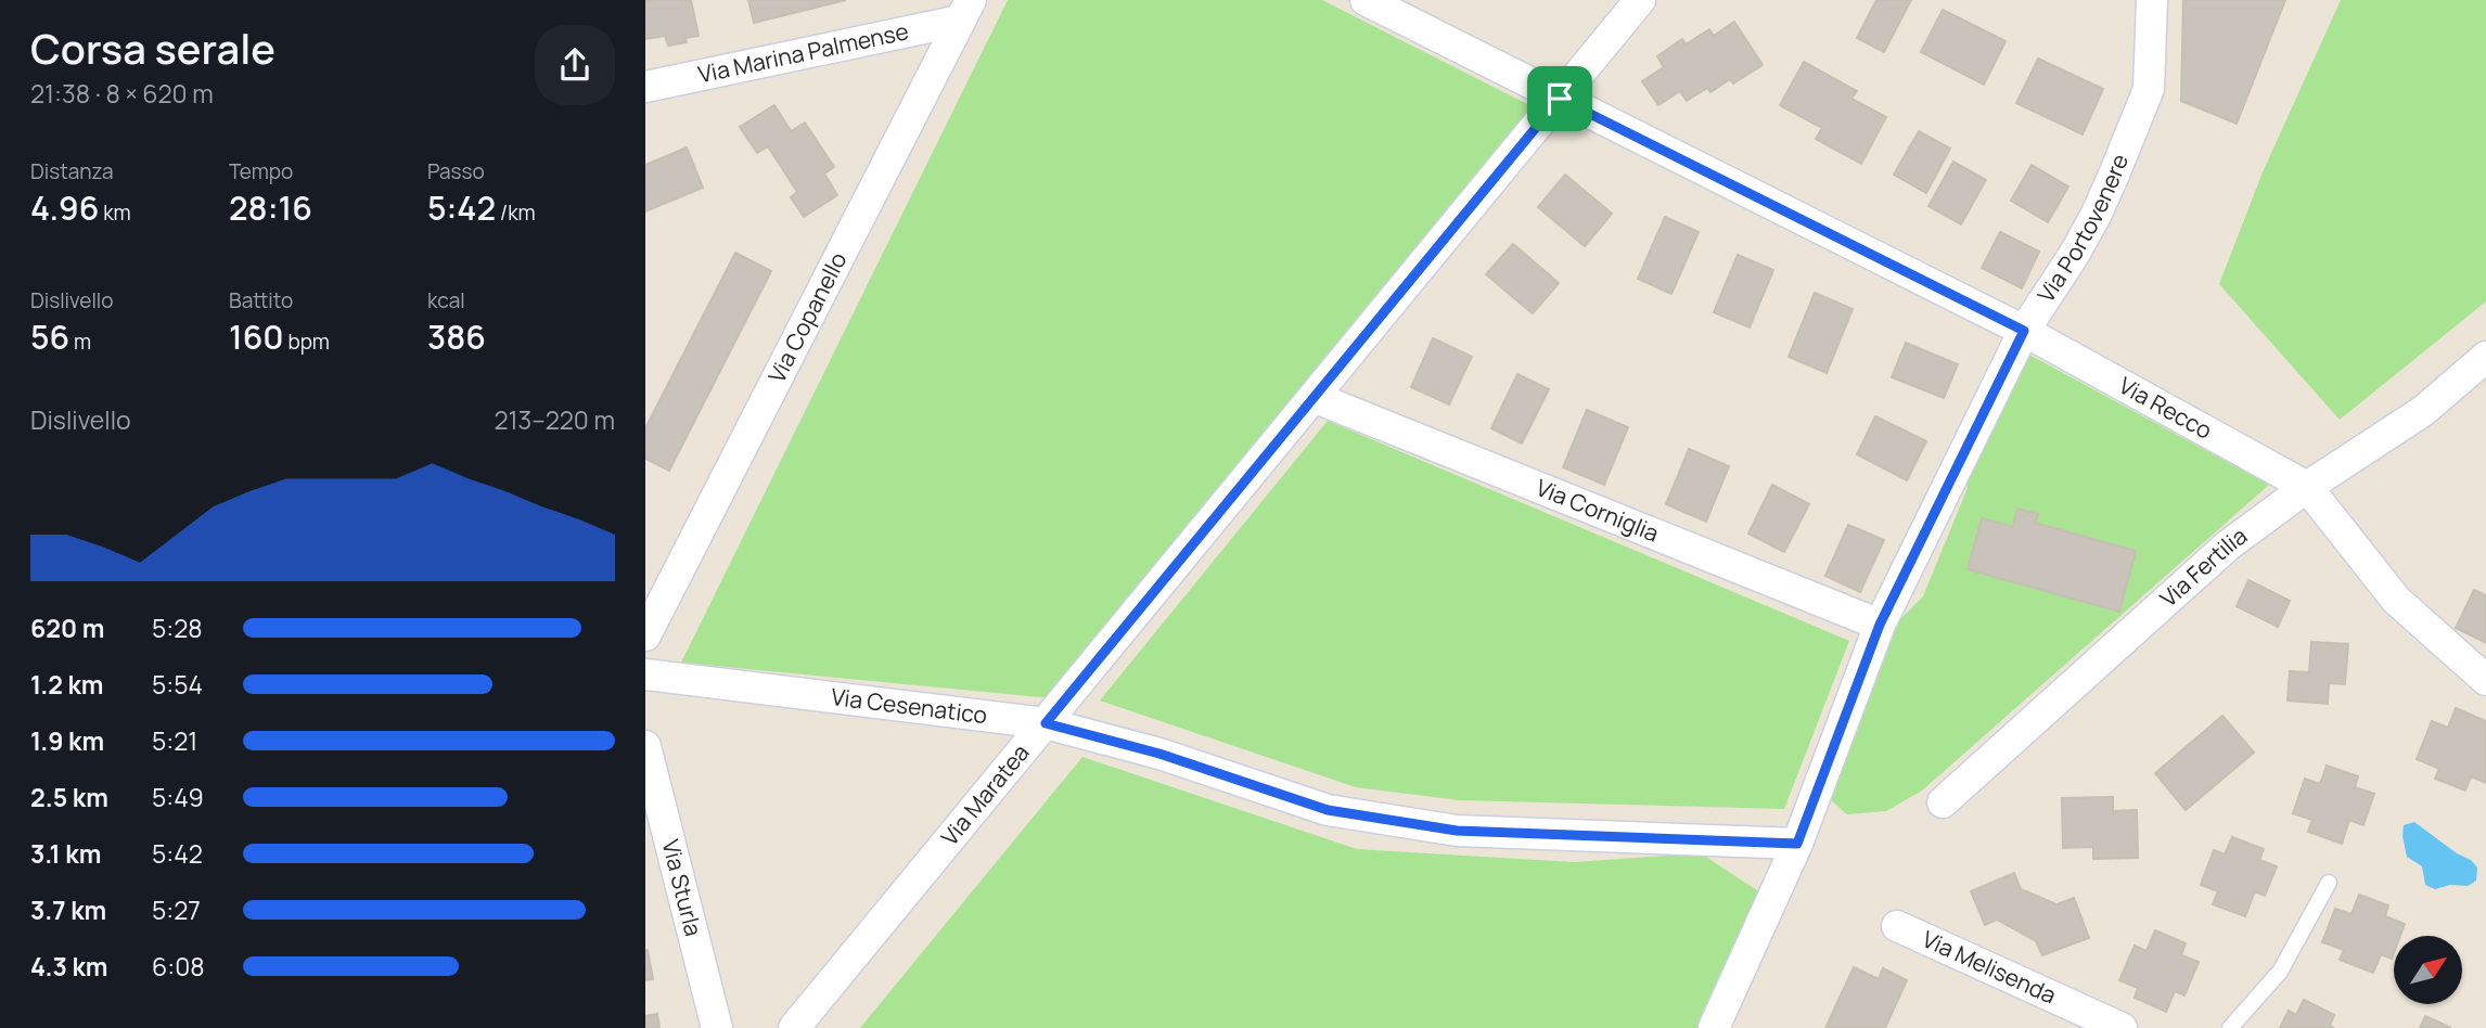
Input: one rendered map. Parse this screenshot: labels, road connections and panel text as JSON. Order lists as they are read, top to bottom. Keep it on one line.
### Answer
{"streets":{"street":["Via Marina Palmense","Via Portovenere","Via Copanello","Via Recco","Via Corniglia","Via Fertilia","Via Cesenatico","Via Maratea","Via Sturla","Via Melisenda"]},"crossings":[["Via Marina Palmense","Via Copanello"],["Via Portovenere","Via Recco"],["Via Portovenere","Via Corniglia"],["Via Portovenere","Via Cesenatico"],["Via Recco","Via Fertilia"],["Via Recco","Via Maratea"],["Via Corniglia","Via Maratea"],["Via Cesenatico","Via Maratea"]],"north":"top right","page":{"heading":["Corsa serale","21:38 · 8 × 620 m"],"stats":[["Distanza","4.96 km"],["Tempo","28:16"],["Passo","5:42 /km"],["Dislivello","56 m"],["Battito","160 bpm"],["kcal","386"]],"chart":["Dislivello","213–220 m"],"list":[{"name":"620 m","note":"5:28"},{"name":"1.2 km","note":"5:54"},{"name":"1.9 km","note":"5:21"},{"name":"2.5 km","note":"5:49"},{"name":"3.1 km","note":"5:42"},{"name":"3.7 km","note":"5:27"},{"name":"4.3 km","note":"6:08"}]}}
